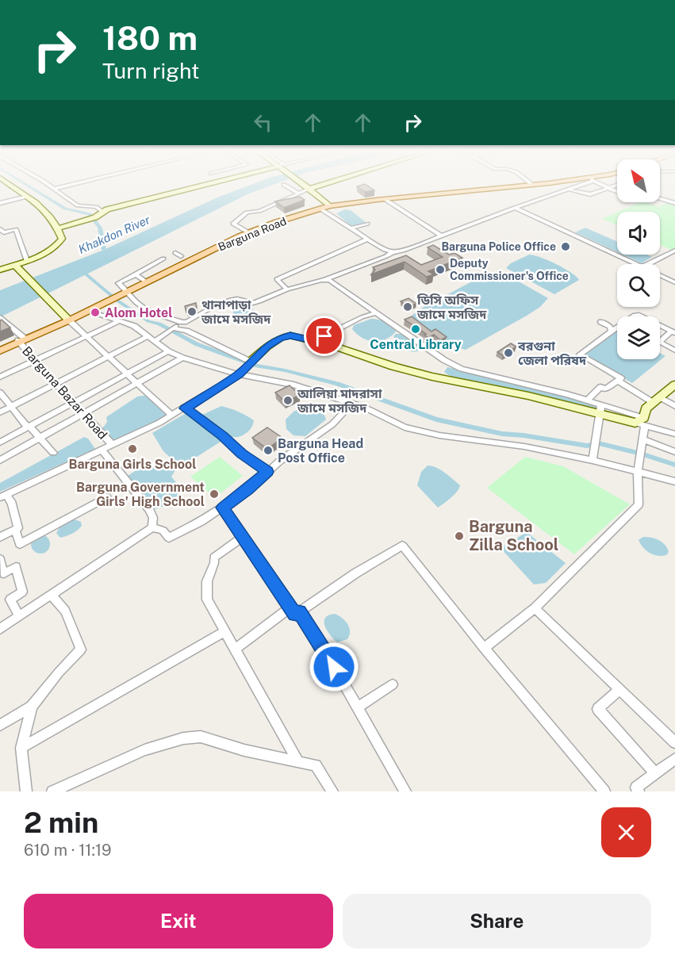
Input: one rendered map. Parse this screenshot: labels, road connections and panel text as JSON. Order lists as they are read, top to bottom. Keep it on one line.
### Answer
{"streets":{"main road":["Barguna Road"],"street":["Barguna Bazar Road"]},"crossings":[["Barguna Road","Barguna Bazar Road"]],"water":["Khakdon River"],"places":["Barguna Police Office","Deputy Commissioner's Office","ডিসি অফিস জামে মসজিদ","থানাপাড়া জামে মসজিদ","Alom Hotel","Central Library","বরগুনা জেলা পরিষদ","আলিয়া মাদরাসা জামে মসজিদ","Barguna Girls School","Barguna Head Post Office","Barguna Government Girls' High School","Barguna Zilla School"],"north":"top left","page":{"turn":["180 m","Turn right"],"heading":["2 min","610 m · 11:19"],"buttons":["Exit","Share"]}}
